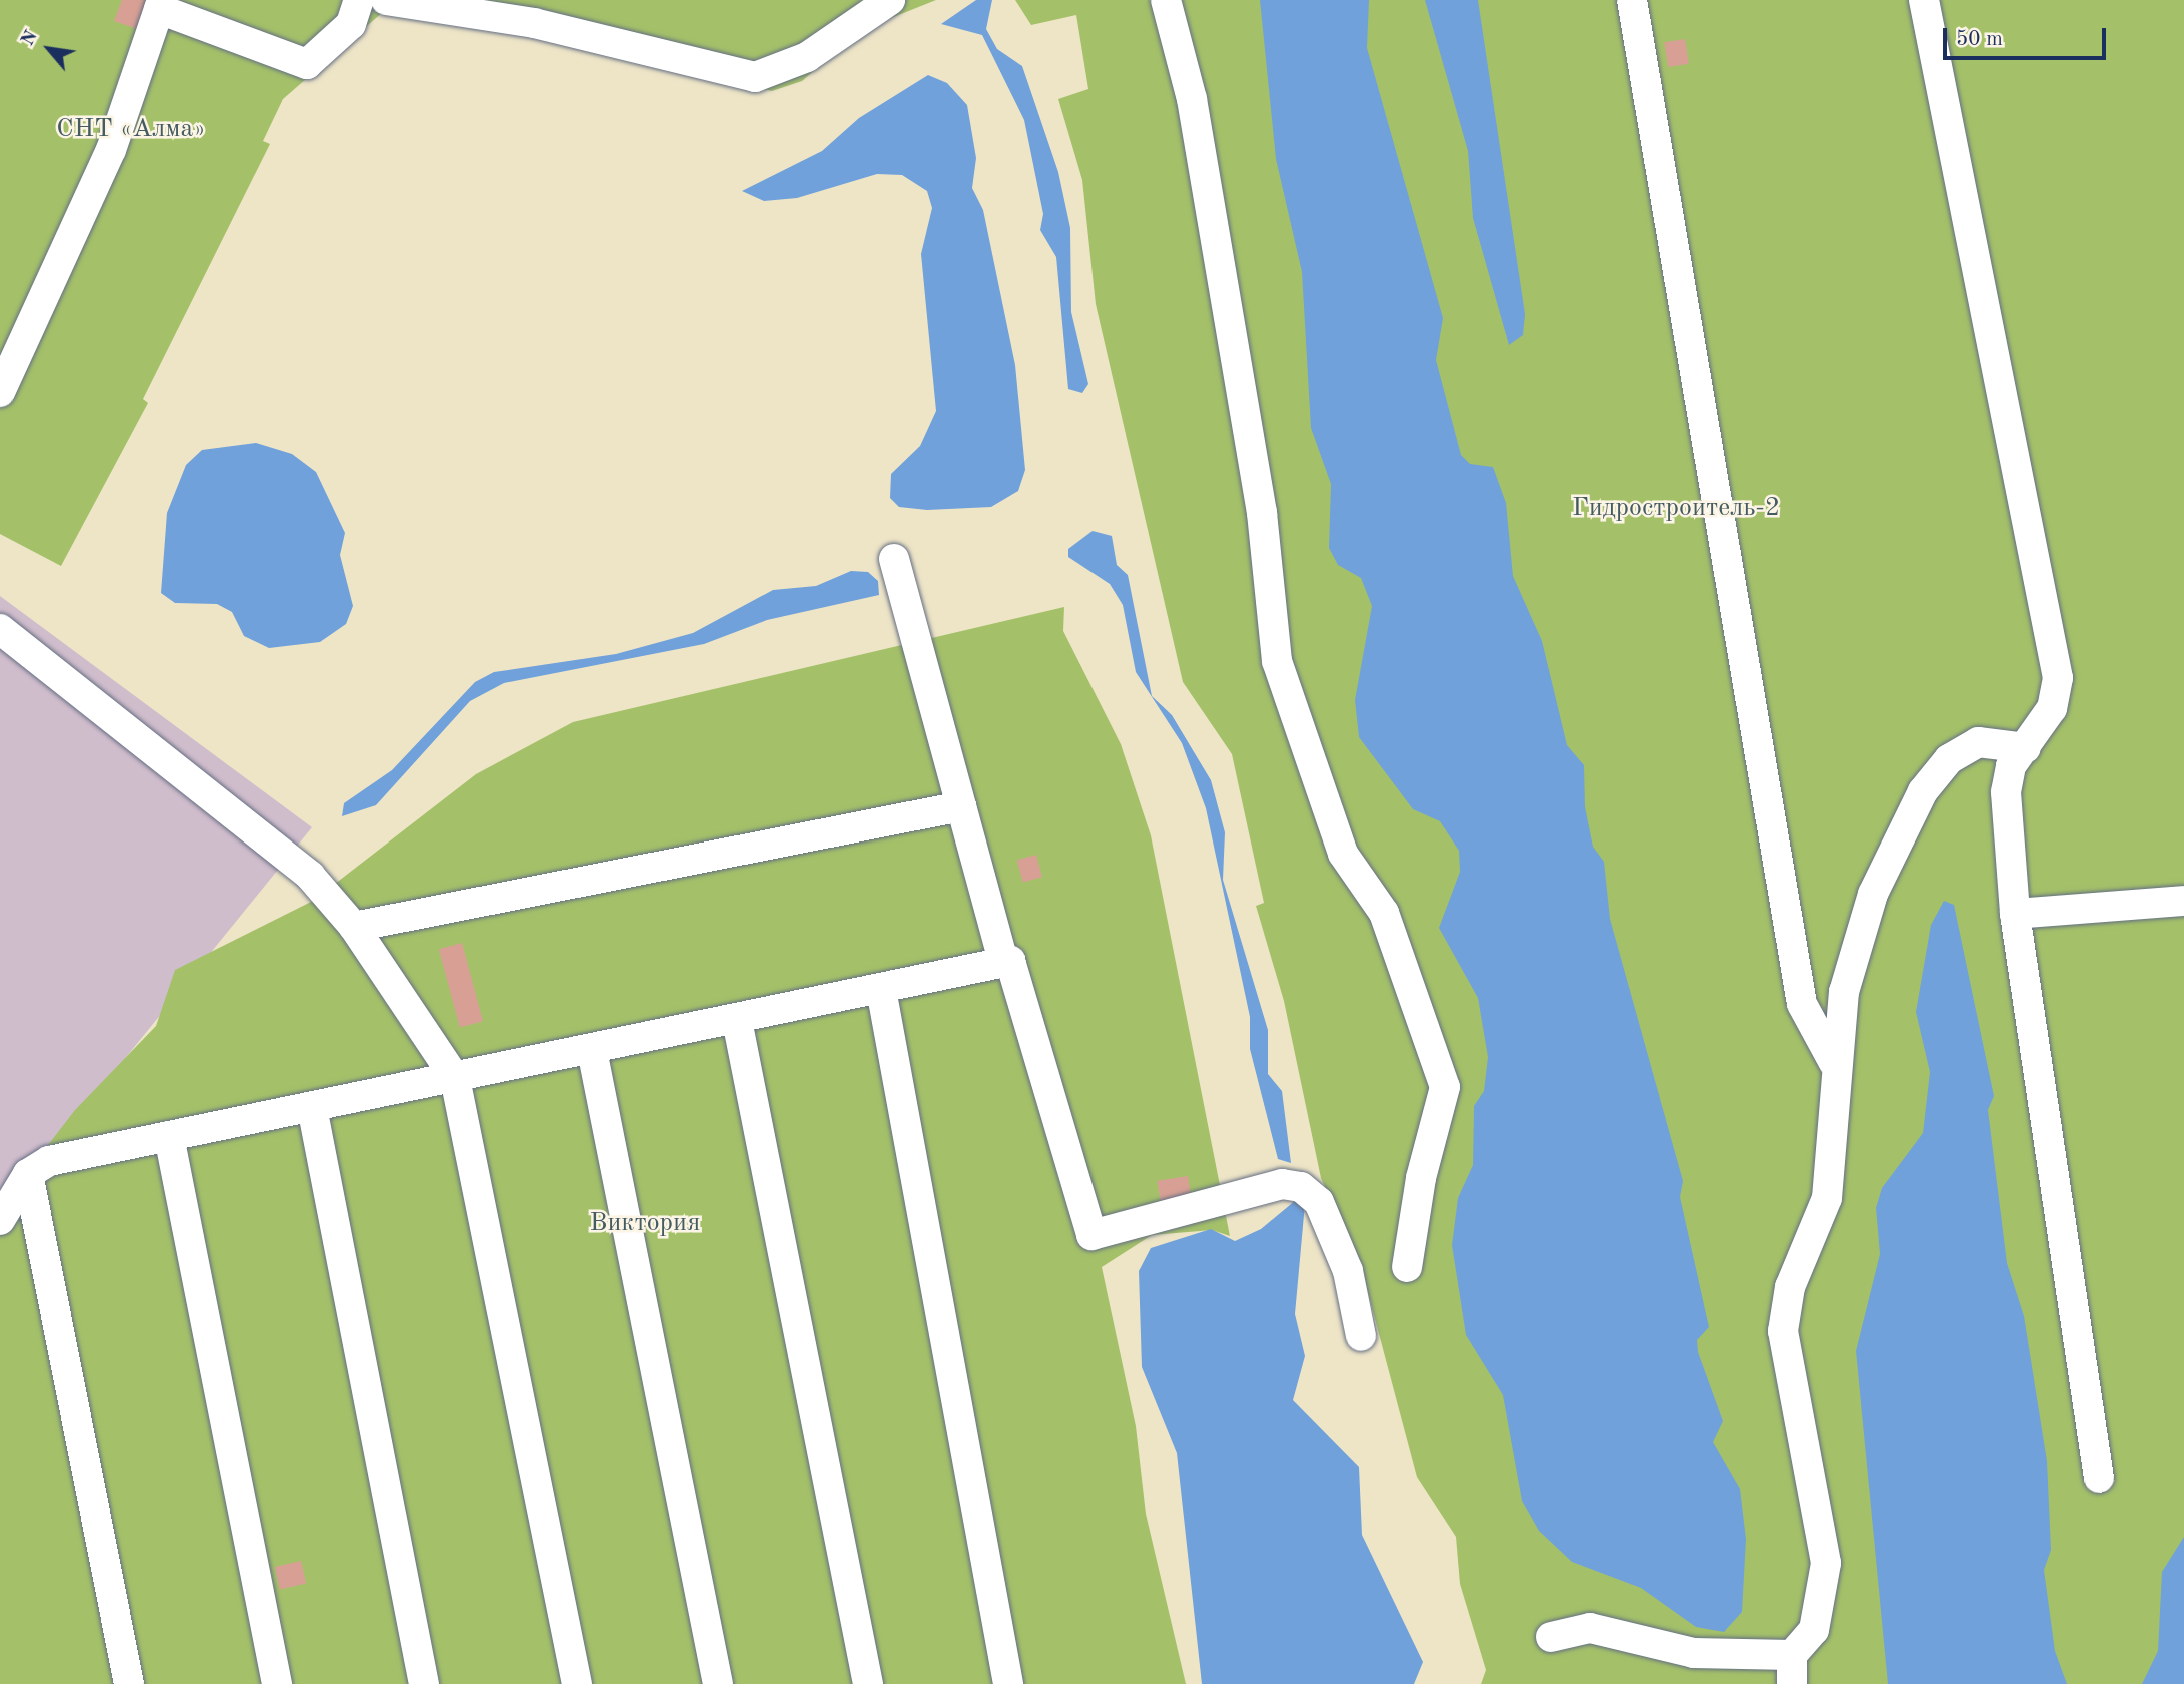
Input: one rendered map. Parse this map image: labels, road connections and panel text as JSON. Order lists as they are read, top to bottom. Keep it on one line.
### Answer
{"parks":["СНТ «Алма»","Гидростроитель-2","Виктория"],"scale_bar":"50 m","north":"top left"}
